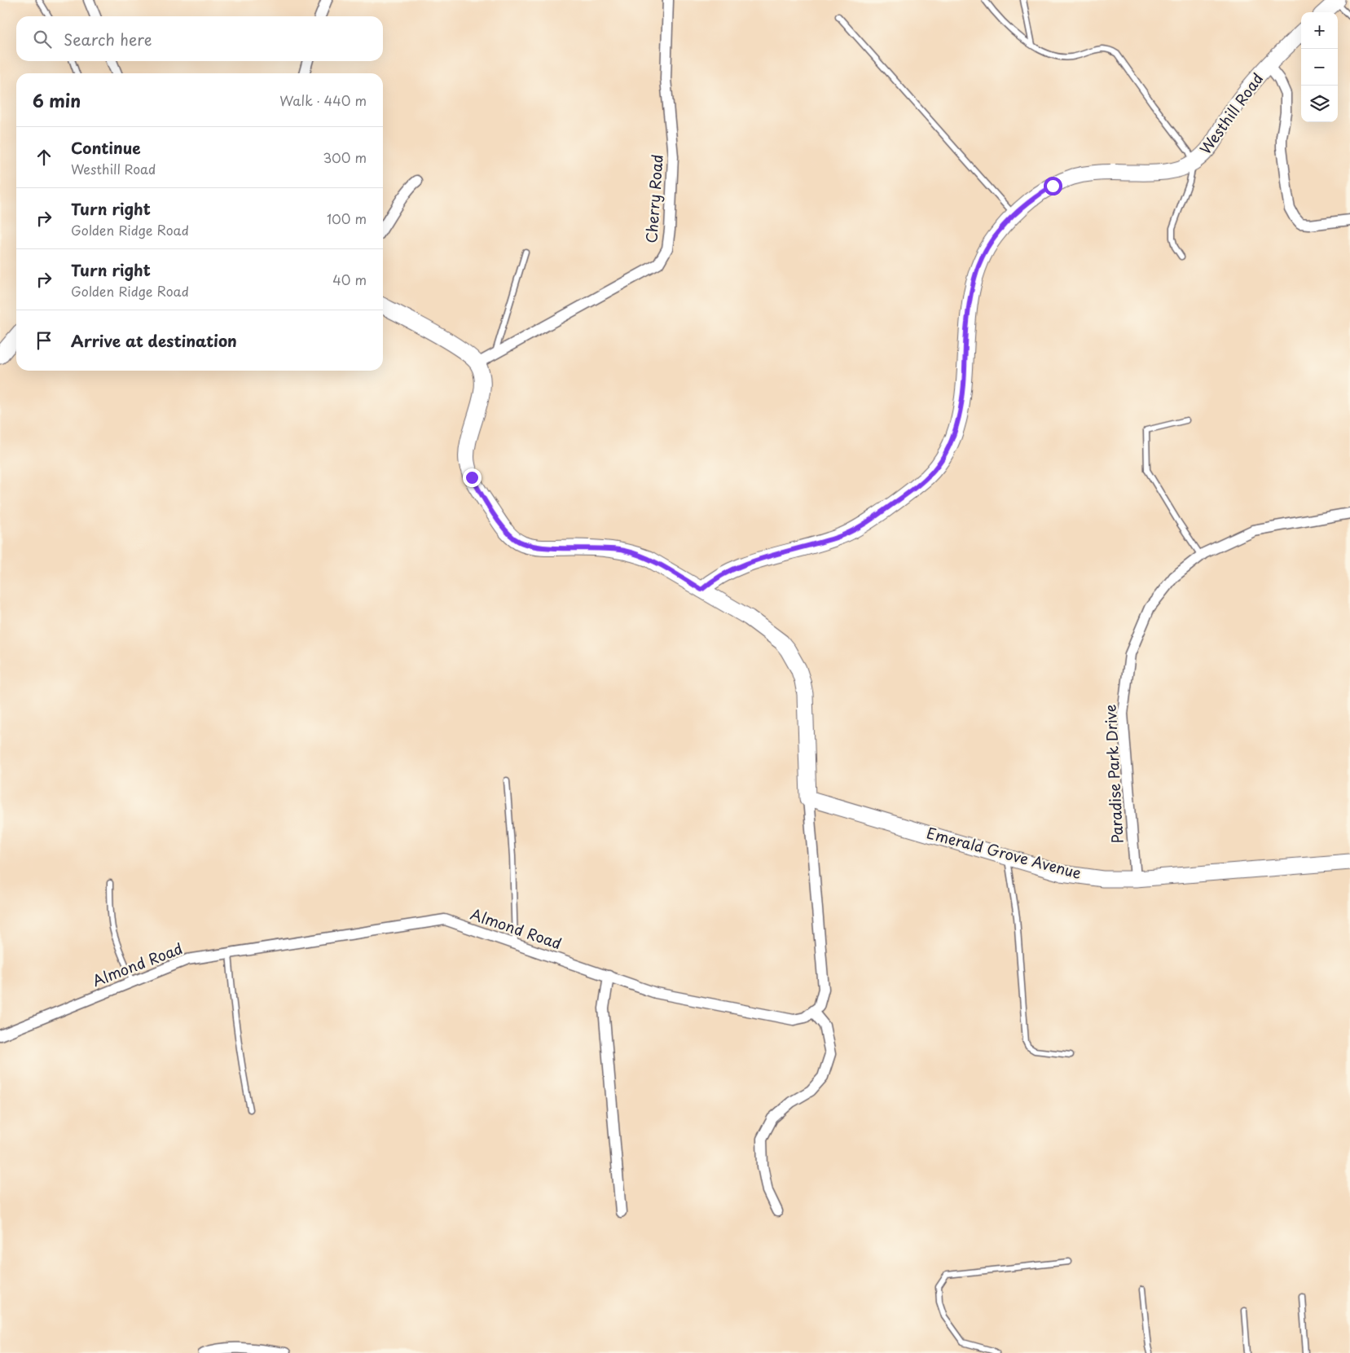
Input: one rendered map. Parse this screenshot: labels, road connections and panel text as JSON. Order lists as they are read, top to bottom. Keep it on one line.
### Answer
{"streets":{"street":["Westhill Road","Cherry Road","Paradise Park Drive","Emerald Grove Avenue","Almond Road"]},"crossings":[["Paradise Park Drive","Emerald Grove Avenue"]],"page":{"map_buttons":["+","−"],"search":"Search here","heading":["6 min","Walk · 440 m"],"list":[["Continue","Westhill Road","300 m"],["Turn right","Golden Ridge Road","100 m"],["Turn right","Golden Ridge Road","40 m"],"Arrive at destination"]}}
